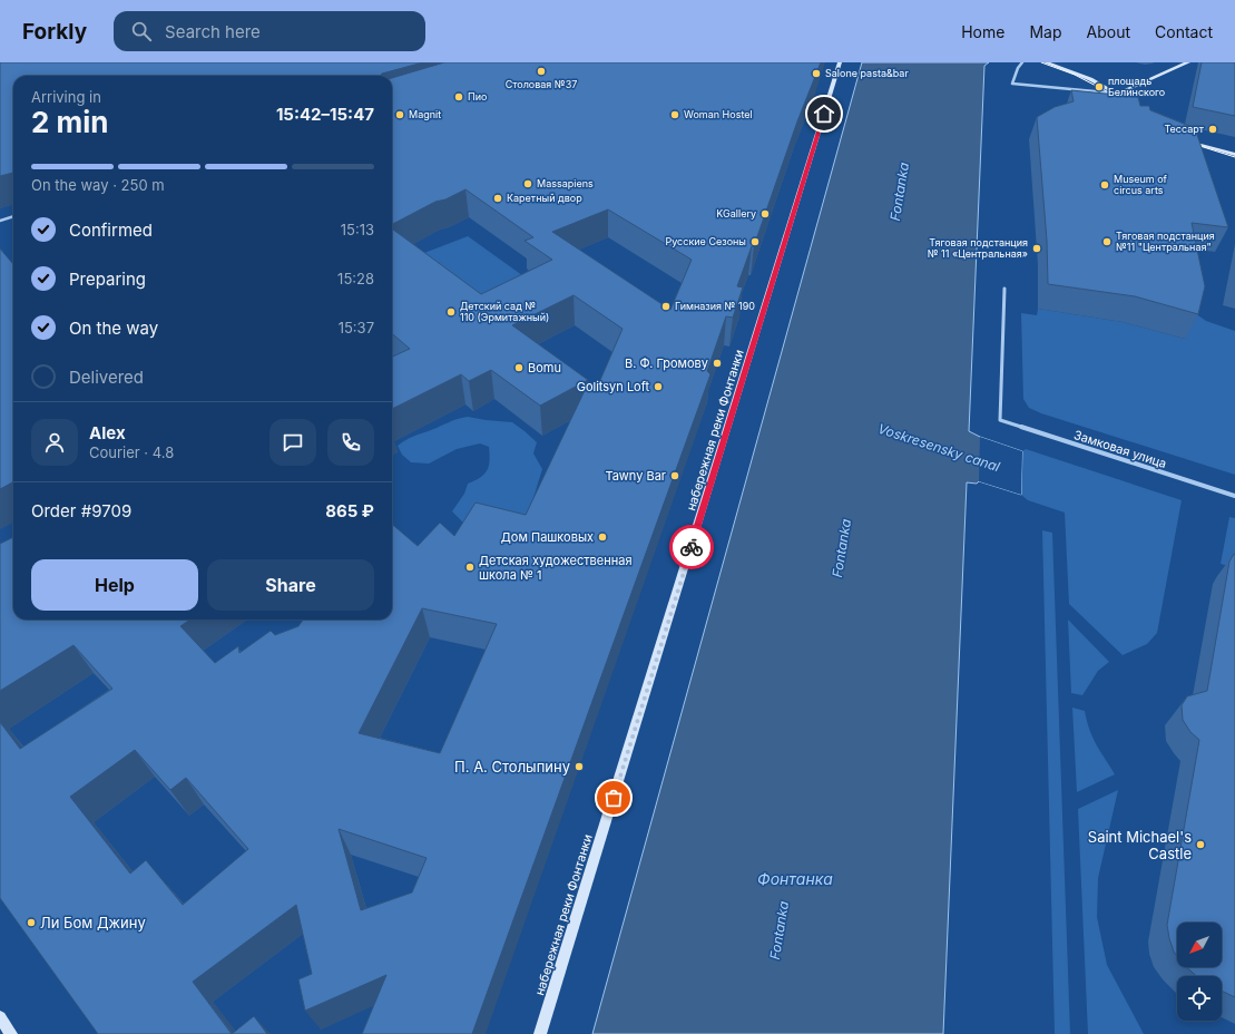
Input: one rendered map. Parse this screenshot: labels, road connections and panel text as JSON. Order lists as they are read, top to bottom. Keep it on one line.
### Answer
{"streets":{"main road":["набережная реки Фонтанки"],"street":["Замковая улица"]},"water":["Fontanka","Voskresensky canal","Фонтанка"],"places":["Столовая №37","Salone pasta&bar","площадь Белинского","Пио","Magnit","Woman Hostel","Тессарт","Massapiens","Museum of circus arts","Каретный двор","KGallery","Русские Сезоны","Тяговая подстанция №11 \"Центральная\"","Тяговая подстанция № 11 «Центральная»","Гимназия № 190","Детский сад № 110 (Эрмитажный)","В. Ф. Громову","Bomu","Golitsyn Loft","Tawny Bar","Дом Пашковых","Детская художественная школа № 1","П. А. Столыпину","Saint Michael's Castle","Ли Бом Джину"],"north":"bottom left","page":{"header":"Forkly","search":"Search here","nav":["Home","Map","About","Contact"],"heading":["2 min","Arriving in","15:42–15:47"],"panel":["Alex","Courier · 4.8","Order #9709","865 ₽"],"bar":"On the way · 250 m","list":[["Confirmed","15:13"],["Preparing","15:28"],["On the way","15:37"],"Delivered"],"buttons":["Help","Share"]}}
